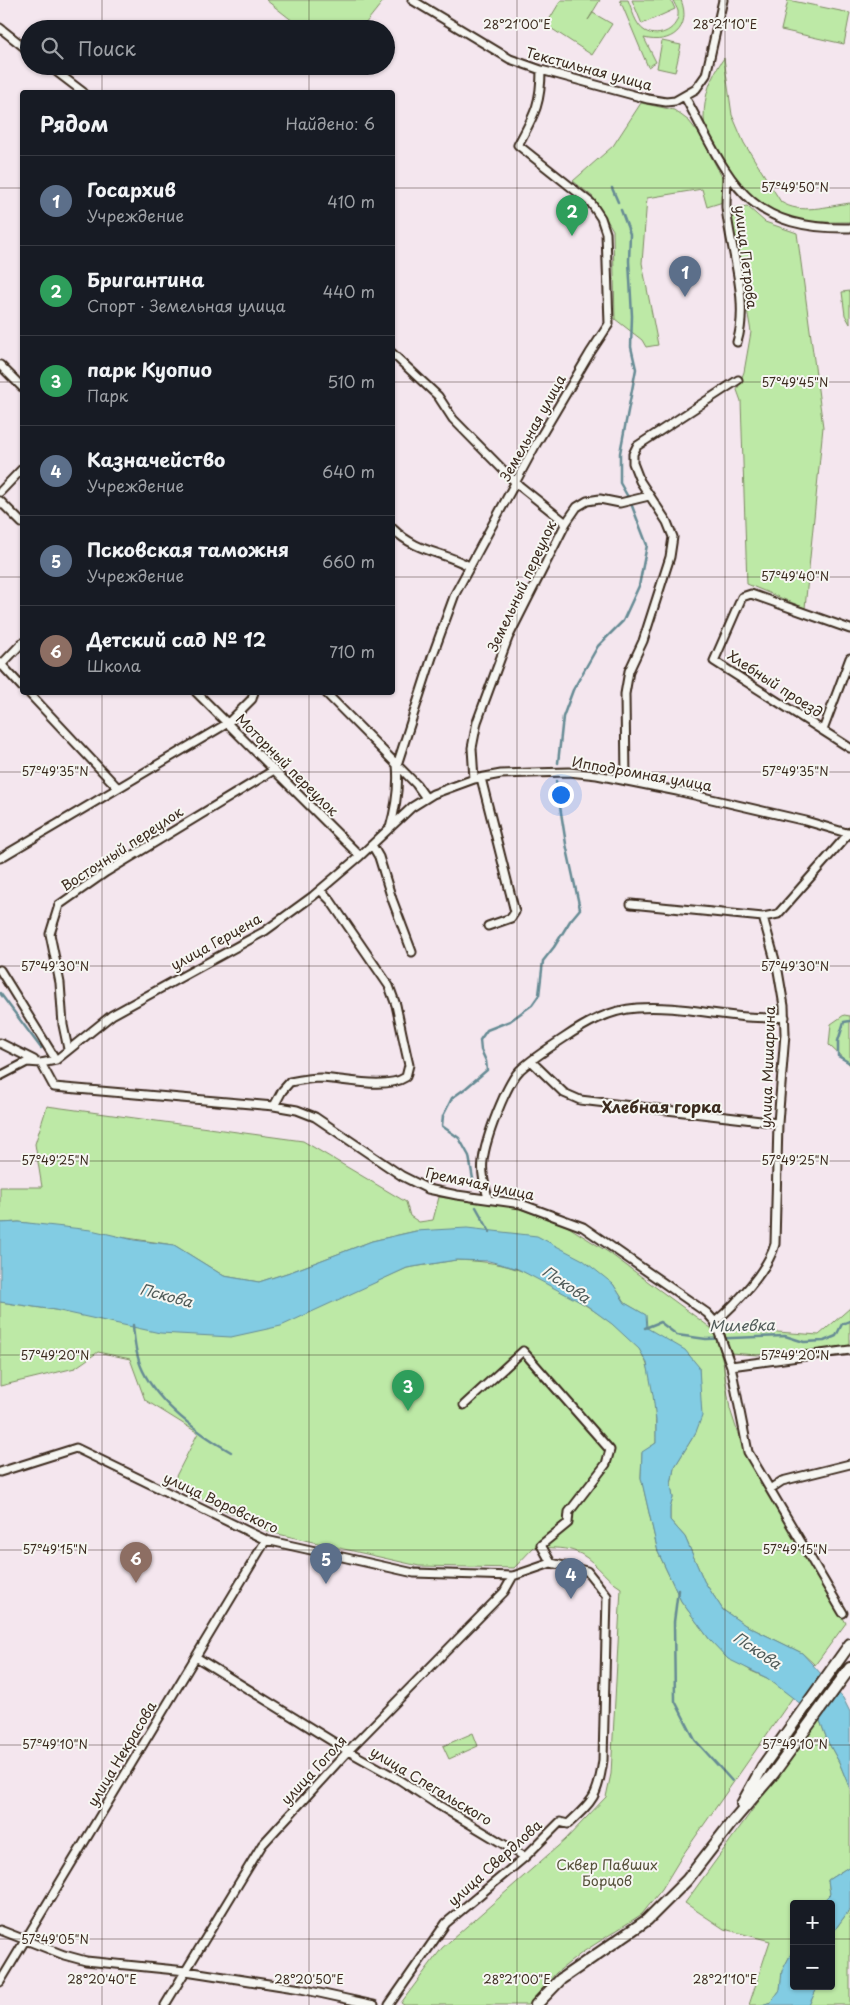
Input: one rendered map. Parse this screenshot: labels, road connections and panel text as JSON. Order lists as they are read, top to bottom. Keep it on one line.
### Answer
{"streets":{"street":["Текстильная улица","улица Петрова","Земельная улица","Земельный переулок","Хлебный проезд","Моторный переулок","Ипподромная улица","Восточный переулок","улица Герцена","улица Мишарина","Гремячая улица","улица Воровского","улица Некрасова","улица Гоголя","улица Спегальского","улица Свердлова"]},"crossings":[["Текстильная улица","Земельная улица"],["Земельная улица","улица Герцена"],["Земельный переулок","Ипподромная улица"],["Моторный переулок","Восточный переулок"],["Моторный переулок","улица Герцена"],["Ипподромная улица","улица Герцена"],["Восточный переулок","улица Герцена"],["улица Мишарина","Гремячая улица"],["улица Воровского","улица Некрасова"],["улица Воровского","улица Гоголя"],["улица Воровского","улица Свердлова"],["улица Некрасова","улица Спегальского"],["улица Гоголя","улица Спегальского"],["улица Спегальского","улица Свердлова"]],"districts":["Хлебная горка"],"water":["Пскова","Милевка"],"parks":["Сквер Павших Борцов"],"page":{"search":"Поиск","heading":["Рядом","Найдено: 6"],"list":[{"mark":"1","name":"Госархив","note":"Учреждение","value":"410 m"},{"mark":"2","name":"Бригантина","note":"Спорт · Земельная улица","value":"440 m"},{"mark":"3","name":"парк Куопио","note":"Парк","value":"510 m"},{"mark":"4","name":"Казначейство","note":"Учреждение","value":"640 m"},{"mark":"5","name":"Псковская таможня","note":"Учреждение","value":"660 m"},{"mark":"6","name":"Детский сад № 12","note":"Школа","value":"710 m"}],"pins":["2","1","3","6","5","4"],"map_buttons":["+","−"]},"coordinates":["28°21'00\"E","28°21'10\"E","57°49'50\"N","57°49'45\"N","57°49'40\"N","57°49'35\"N","57°49'30\"N","57°49'25\"N","57°49'20\"N","57°49'15\"N","57°49'10\"N","57°49'05\"N","28°20'40\"E","28°20'50\"E"]}
